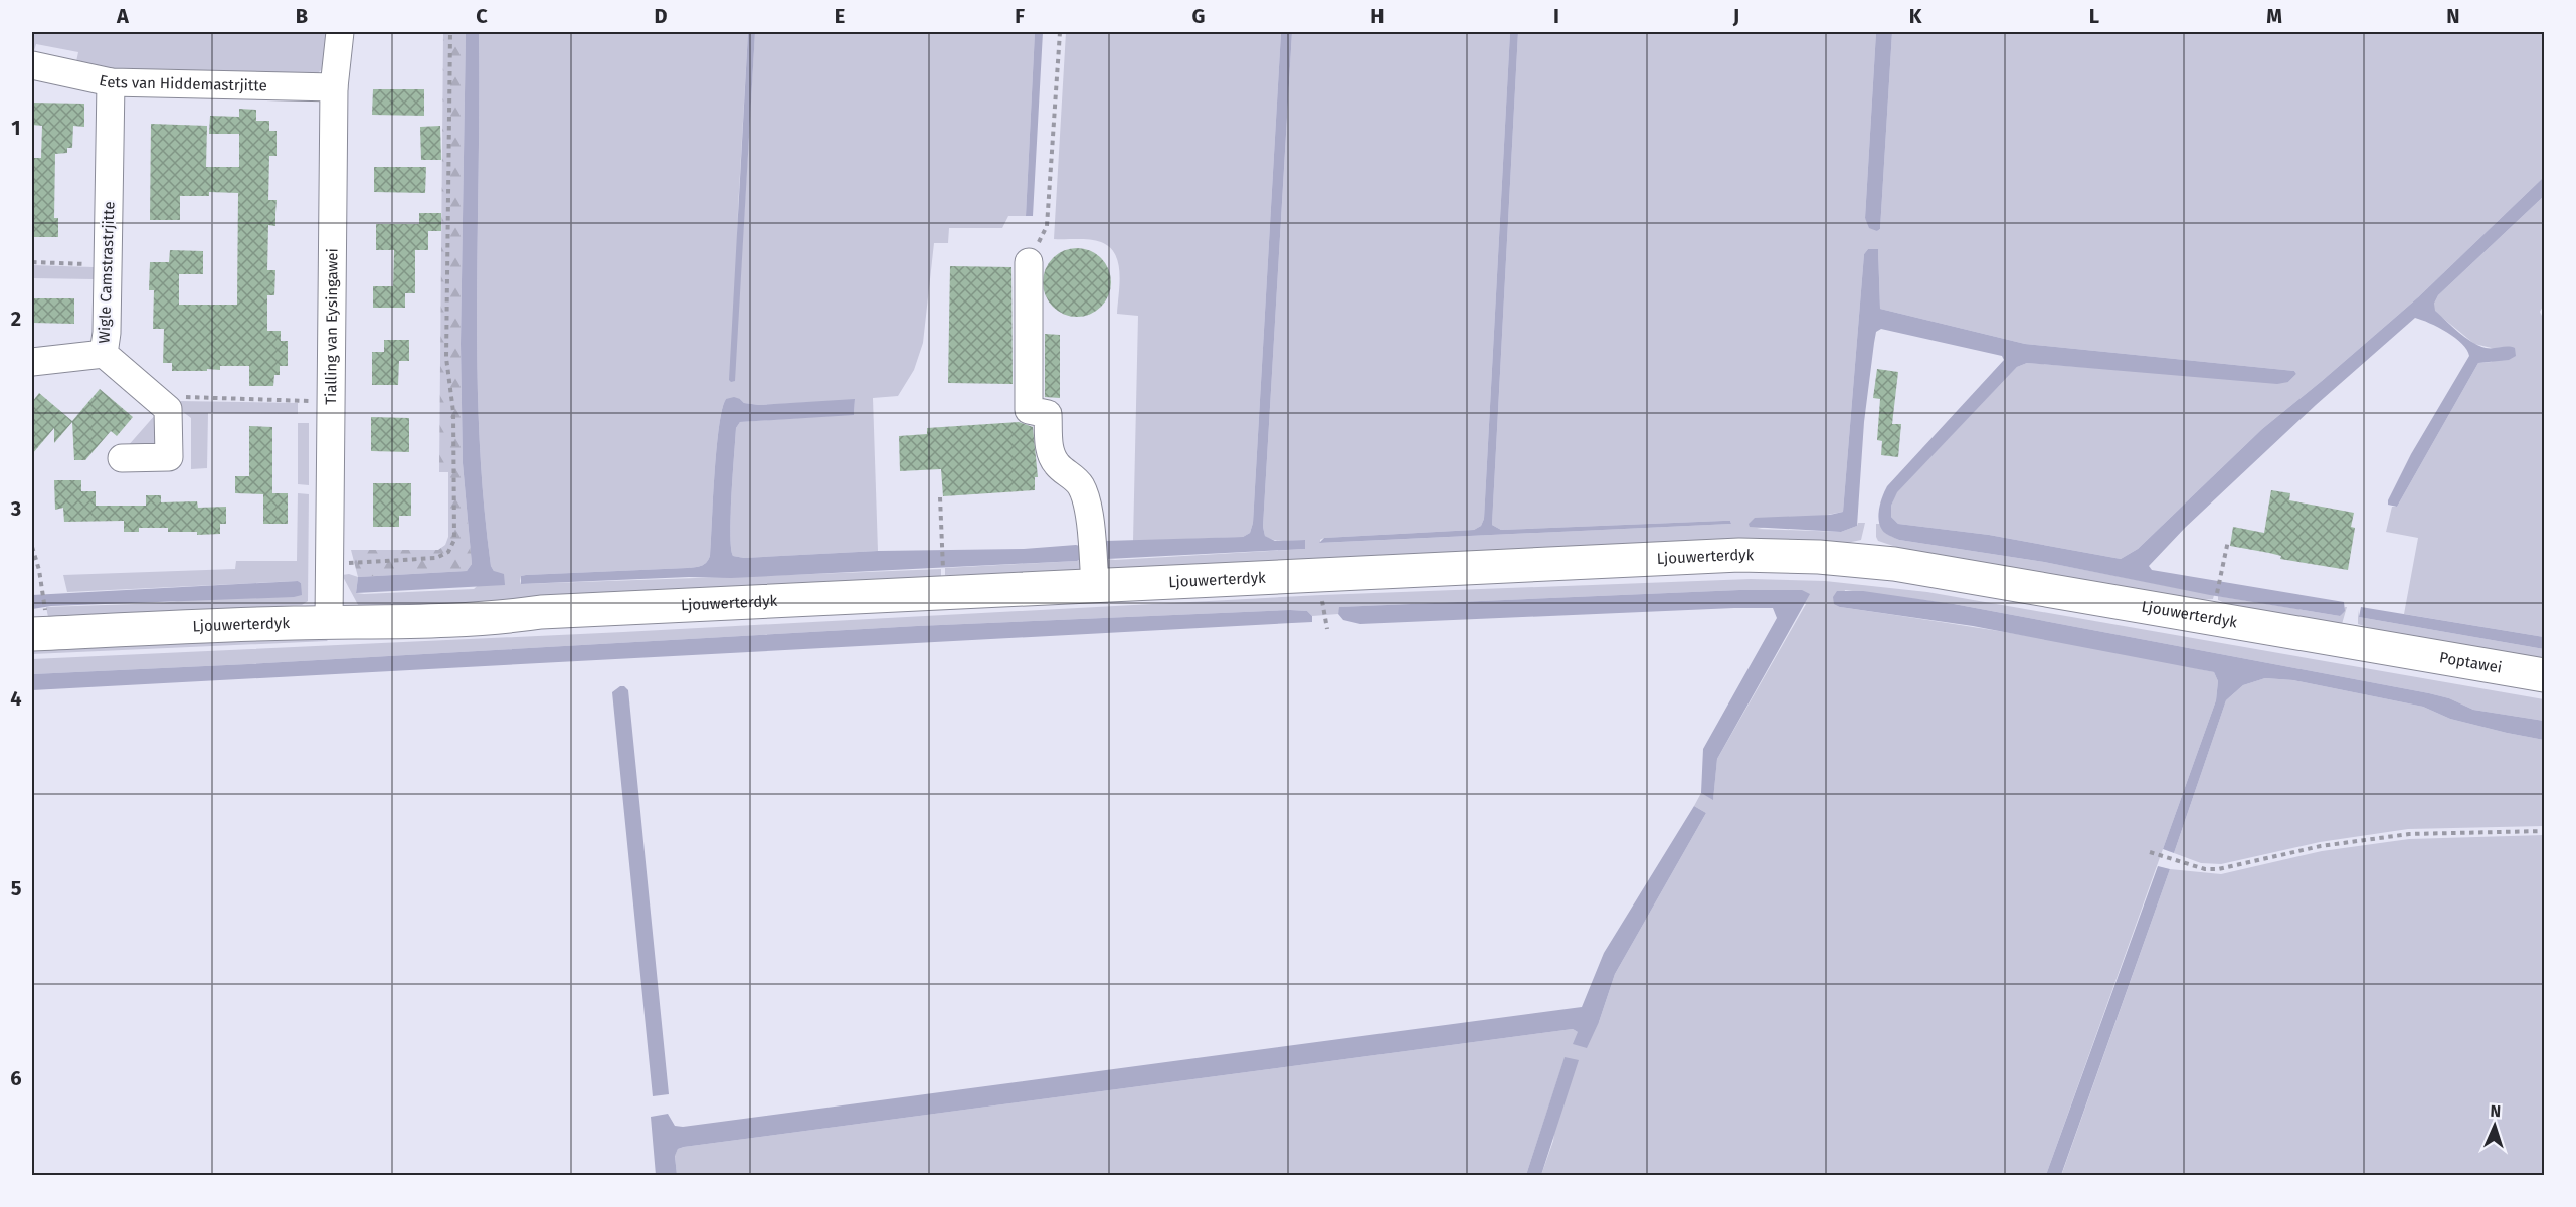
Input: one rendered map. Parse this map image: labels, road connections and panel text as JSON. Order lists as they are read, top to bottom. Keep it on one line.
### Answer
{"streets":{"main road":["Ljouwerterdyk","Poptawei"],"street":["Eets van Hiddemastrjitte","Wigle Camstrastrjitte","Tialling van Eysingawei"]},"crossings":[["Eets van Hiddemastrjitte","Wigle Camstrastrjitte"],["Eets van Hiddemastrjitte","Tialling van Eysingawei"],["Tialling van Eysingawei","Ljouwerterdyk"],["Ljouwerterdyk","Poptawei"]],"north":"top","grid":{"columns":["A","B","C","D","E","F","G","H","I","J","K","L","M","N"],"rows":["1","2","3","4","5","6"]}}
